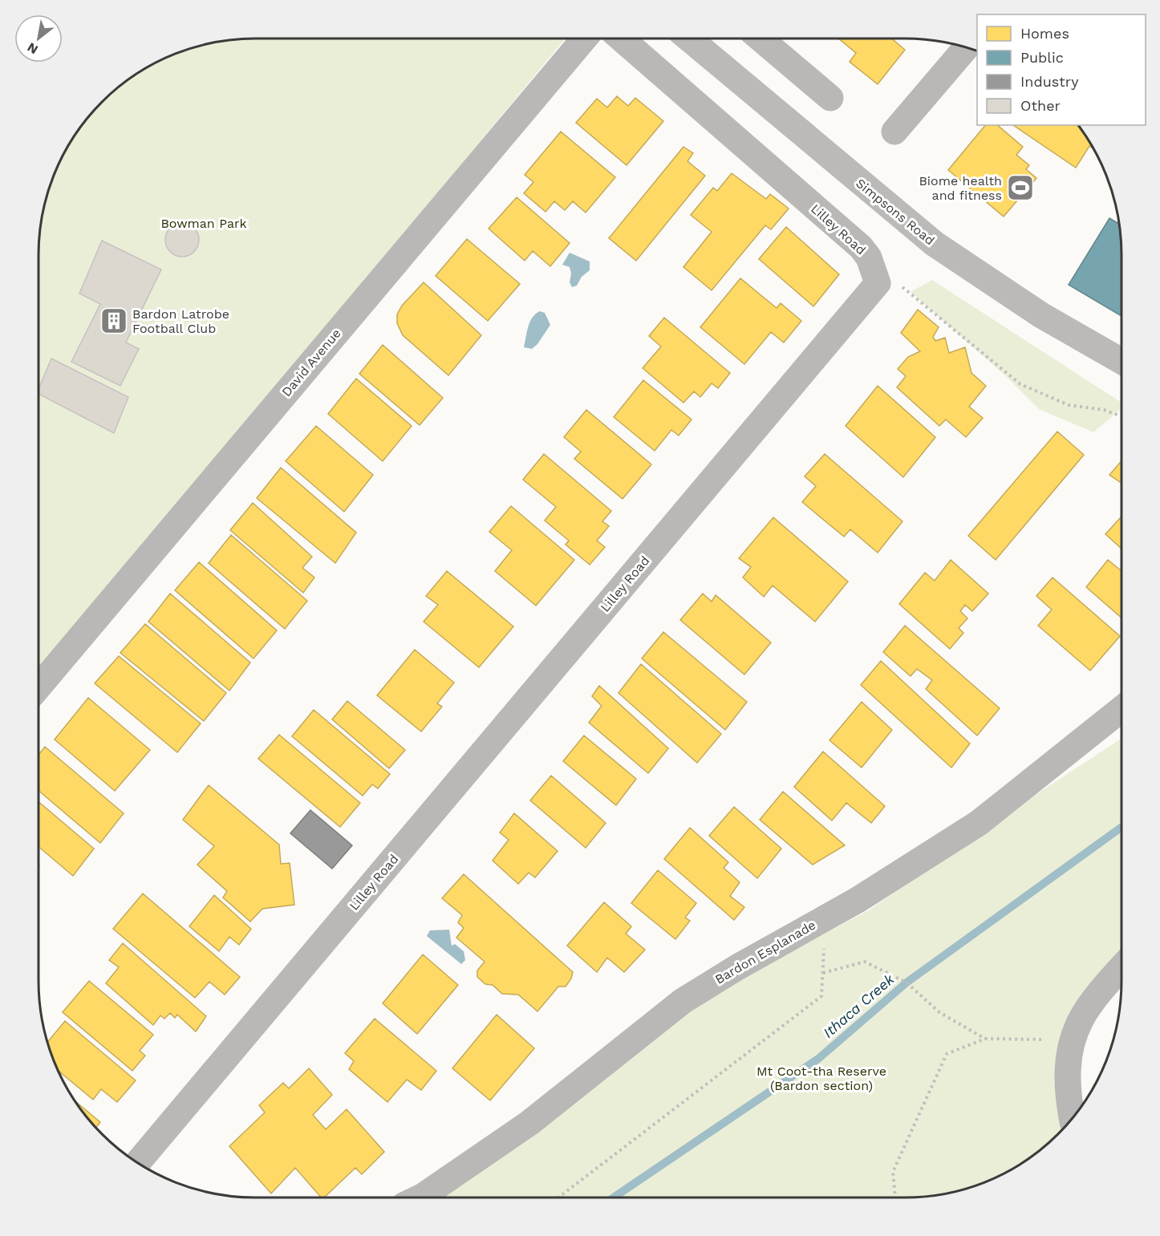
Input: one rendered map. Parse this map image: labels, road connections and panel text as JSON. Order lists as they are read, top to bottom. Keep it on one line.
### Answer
{"streets":{"main road":["Simpsons Road"],"street":["Lilley Road","David Avenue","Bardon Esplanade"]},"water":["Ithaca Creek"],"parks":["Bowman Park","Mt Coot-tha Reserve (Bardon section)"],"places":{"sports":["Biome health and fitness"],"building":["Bardon Latrobe Football Club"]},"legend":["Homes","Public","Industry","Other"],"north":"bottom left"}
